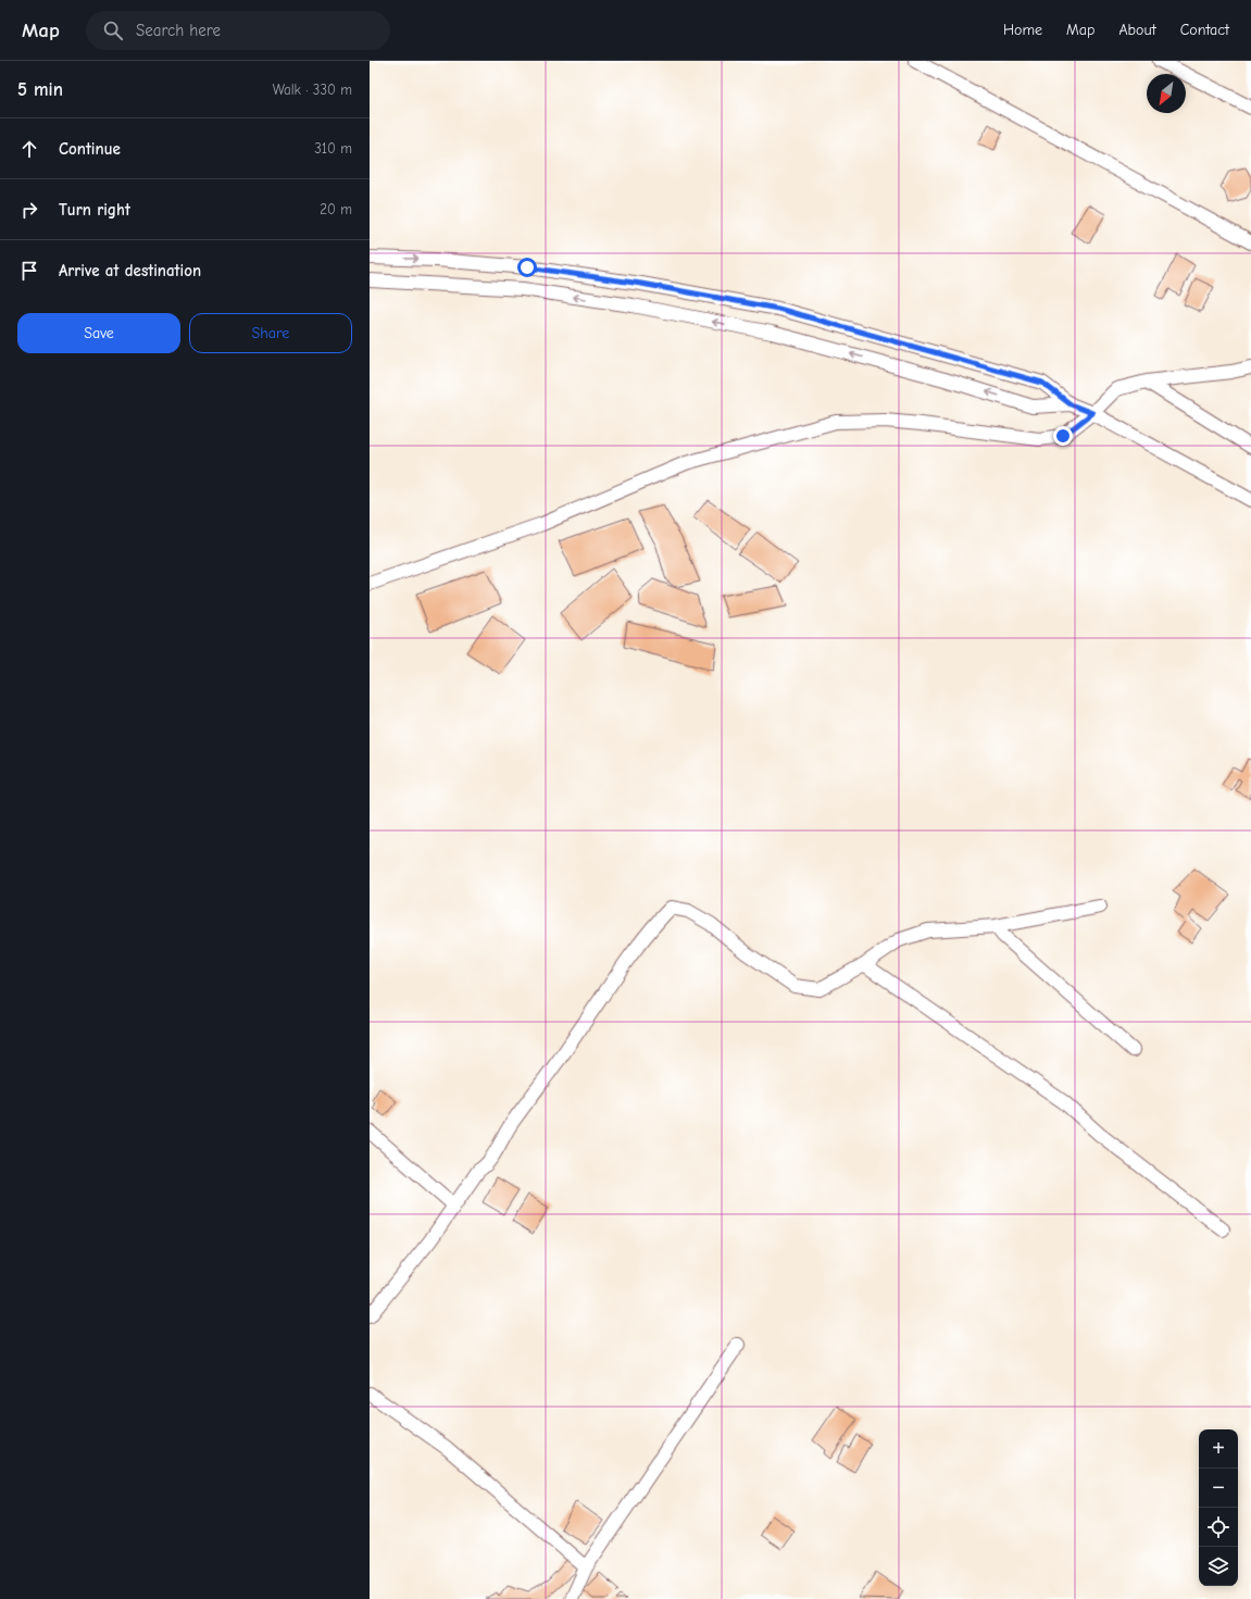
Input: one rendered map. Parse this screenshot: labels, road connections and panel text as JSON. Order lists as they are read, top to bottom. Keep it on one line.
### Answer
{"north":"bottom left","page":{"header":"Map","search":"Search here","nav":["Home","Map","About","Contact"],"heading":["5 min","Walk · 330 m"],"list":[["Continue","310 m"],["Turn right","20 m"],"Arrive at destination"],"buttons":["Save","Share"],"map_buttons":["+","−"]}}
